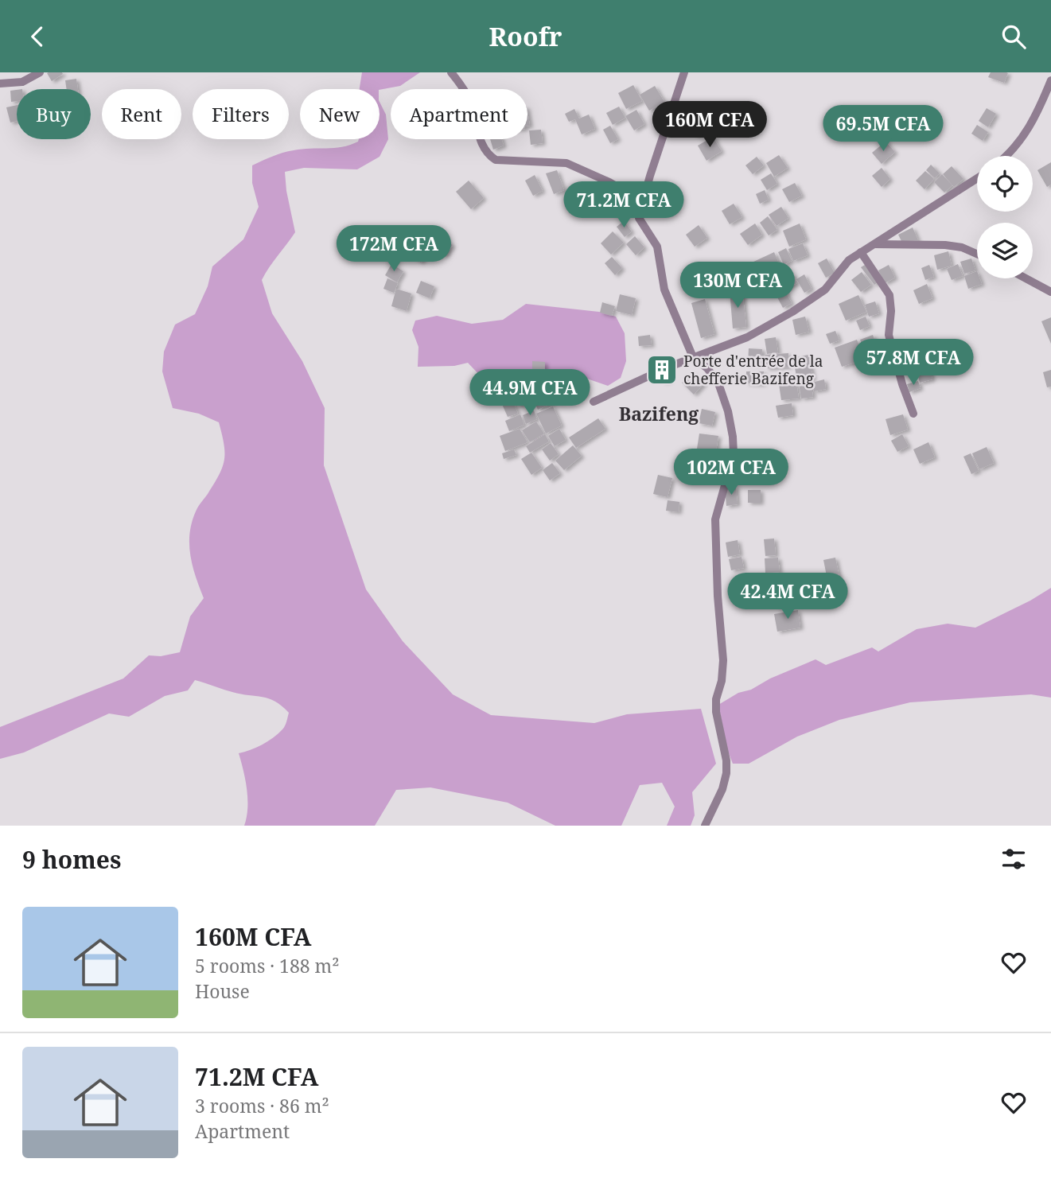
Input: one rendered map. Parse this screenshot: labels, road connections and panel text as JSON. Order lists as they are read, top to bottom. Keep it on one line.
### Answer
{"districts":["Bazifeng"],"places":{"building":["Porte d'entrée de la chefferie Bazifeng"]},"page":{"header":"Roofr","chip":["Buy","Rent","Filters","New","Apartment"],"price":["160M CFA","69.5M CFA","71.2M CFA","172M CFA","130M CFA","57.8M CFA","44.9M CFA","102M CFA","42.4M CFA"],"heading":"9 homes","list":[{"name":"160M CFA","note":"5 rooms · 188 m² · House"},{"name":"71.2M CFA","note":"3 rooms · 86 m² · Apartment"}]}}
